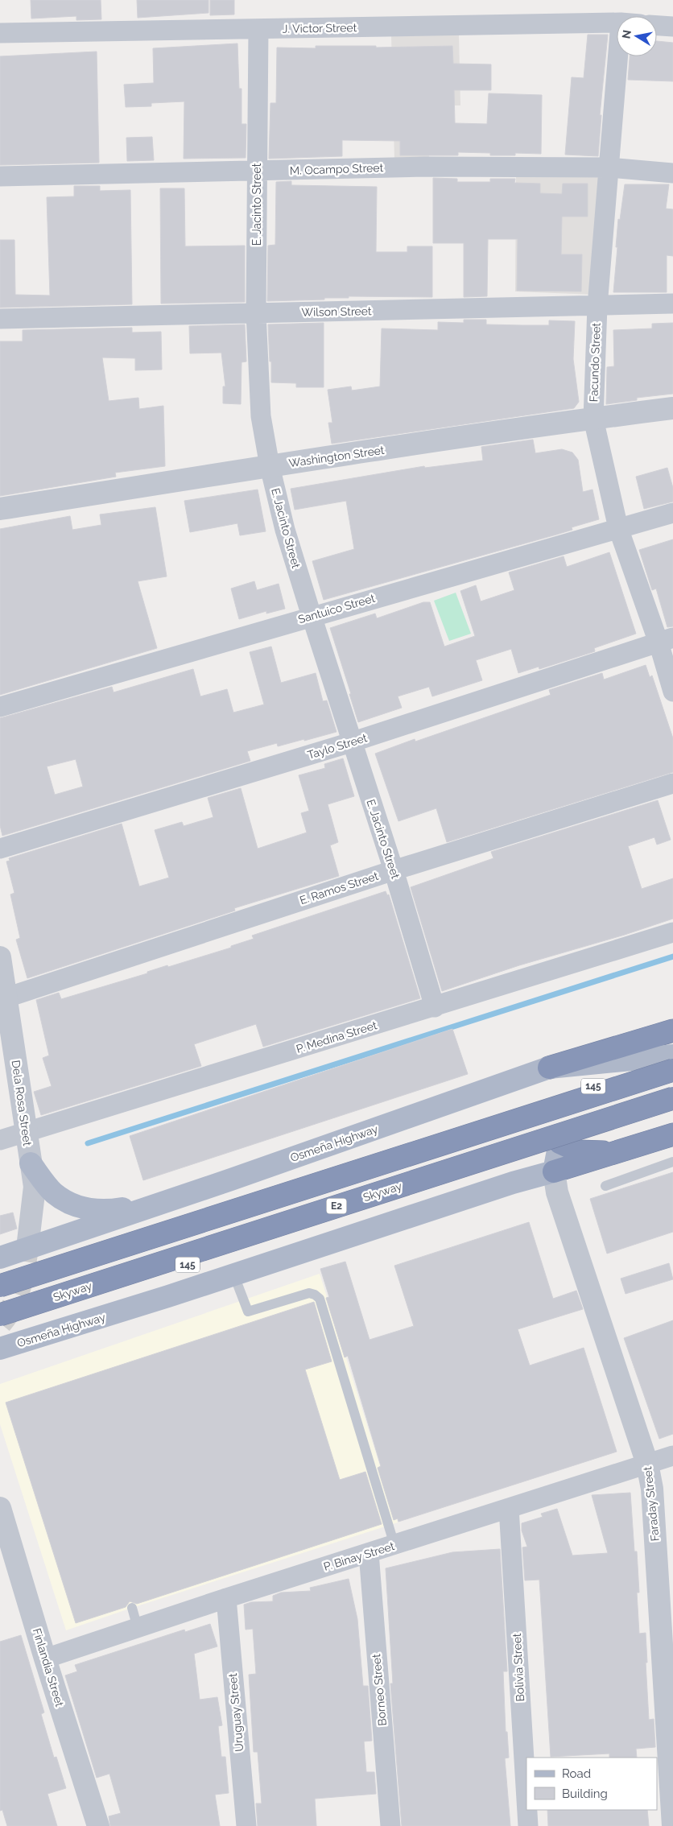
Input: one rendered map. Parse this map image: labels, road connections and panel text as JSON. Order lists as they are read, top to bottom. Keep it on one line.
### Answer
{"streets":{"highway":["Skyway","E2"],"main road":["145","Osmeña Highway"],"street":["J. Victor Street","M. Ocampo Street","E. Jacinto Street","Wilson Street","Facundo Street","Washington Street","Santuico Street","Taylo Street","E. Ramos Street","P. Medina Street","Dela Rosa Street","Faraday Street","P. Binay Street","Finlandia Street","Bolivia Street","Borneo Street","Uruguay Street"]},"crossings":[["J. Victor Street","E. Jacinto Street"],["M. Ocampo Street","E. Jacinto Street"],["M. Ocampo Street","Facundo Street"],["E. Jacinto Street","Wilson Street"],["E. Jacinto Street","Washington Street"],["E. Jacinto Street","Santuico Street"],["E. Jacinto Street","Taylo Street"],["E. Jacinto Street","E. Ramos Street"],["E. Jacinto Street","P. Medina Street"],["Wilson Street","Facundo Street"],["Facundo Street","Washington Street"],["Facundo Street","Santuico Street"],["Facundo Street","Taylo Street"],["E. Ramos Street","Dela Rosa Street"],["P. Medina Street","Dela Rosa Street"],["Dela Rosa Street","Osmeña Highway"],["Osmeña Highway","Faraday Street"],["Faraday Street","P. Binay Street"],["P. Binay Street","Finlandia Street"],["P. Binay Street","Bolivia Street"],["P. Binay Street","Borneo Street"],["P. Binay Street","Uruguay Street"]],"legend":["Road","Building"],"north":"left"}
